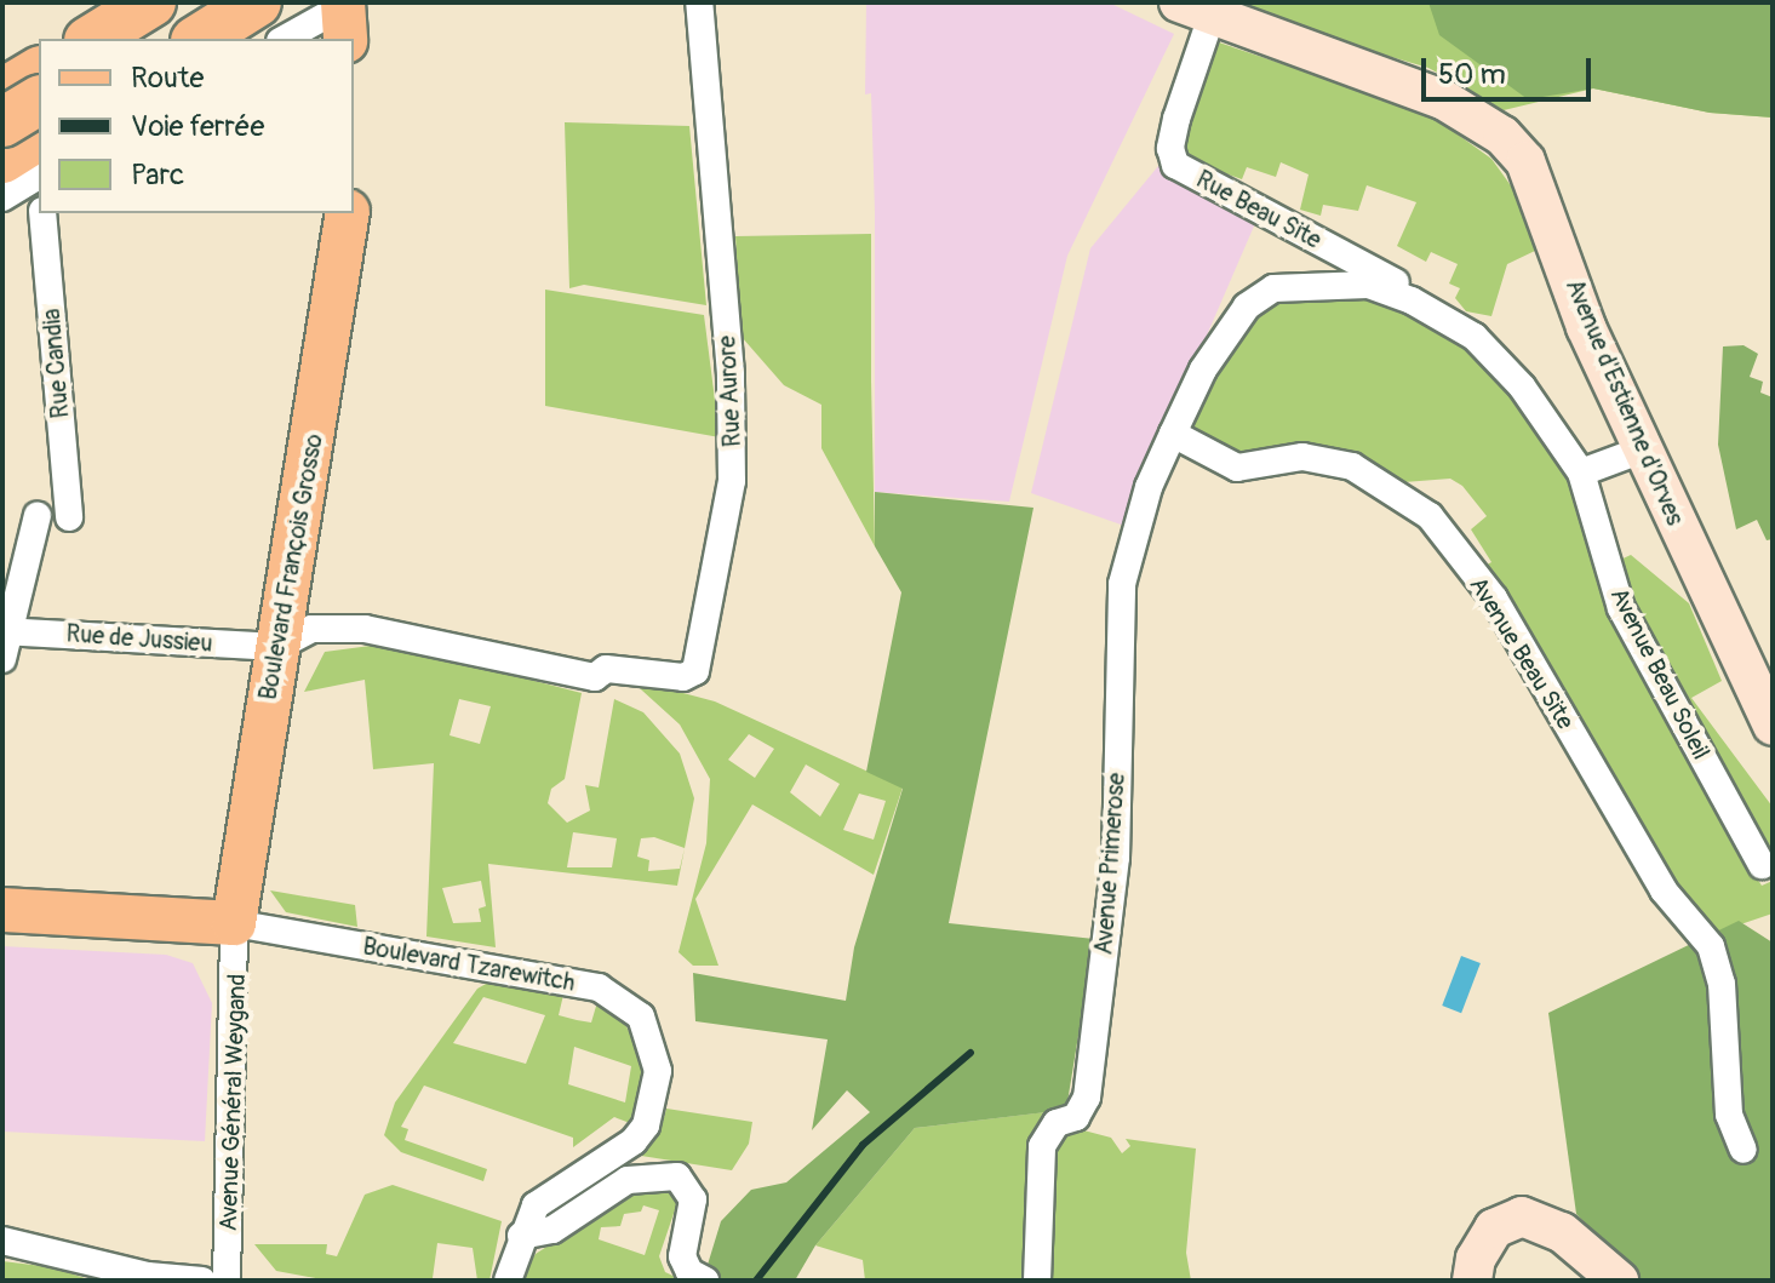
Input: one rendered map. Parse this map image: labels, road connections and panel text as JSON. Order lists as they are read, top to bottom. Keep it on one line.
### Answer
{"streets":{"main road":["Boulevard François Grosso","Boulevard Tzarewitch"],"street":["Rue Beau Site","Rue Candia","Rue Aurore","Avenue d'Estienne d'Orves","Rue de Jussieu","Avenue Beau Site","Avenue Beau Soleil","Avenue Primerose","Avenue Général Weygand"]},"crossings":[["Rue Beau Site","Avenue d'Estienne d'Orves"],["Rue Aurore","Boulevard François Grosso"],["Rue Aurore","Rue de Jussieu"],["Boulevard François Grosso","Rue de Jussieu"],["Boulevard François Grosso","Boulevard Tzarewitch"],["Boulevard François Grosso","Avenue Général Weygand"],["Avenue Beau Site","Avenue Primerose"],["Boulevard Tzarewitch","Avenue Général Weygand"]],"legend":["Route","Voie ferrée","Parc"],"scale_bar":"50 m"}
